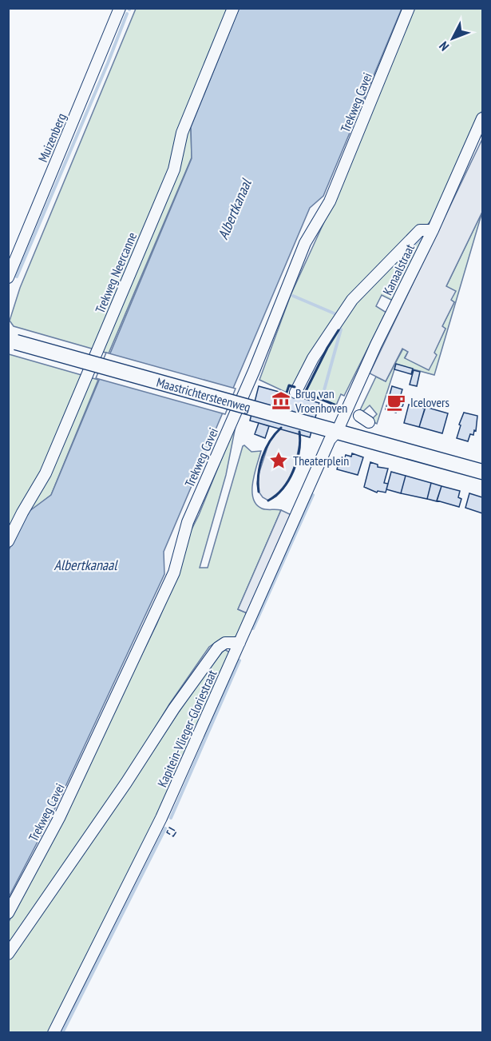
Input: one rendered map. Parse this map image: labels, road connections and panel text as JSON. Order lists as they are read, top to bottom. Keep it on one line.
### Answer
{"streets":{"main road":["Maastrichtersteenweg"],"street":["Trekweg Cavei","Muizenberg","Kanaalstraat","Trekweg Neercanne","Kapitein-Vlieger-Gloriestraat"]},"crossings":[["Kanaalstraat","Maastrichtersteenweg"],["Kanaalstraat","Kapitein-Vlieger-Gloriestraat"],["Maastrichtersteenweg","Kapitein-Vlieger-Gloriestraat"]],"water":["Albertkanaal"],"places":{"museum":["Brug van Vroenhoven"],"cafe":["Icelovers"],"place":["Theaterplein"]},"north":"bottom left"}
